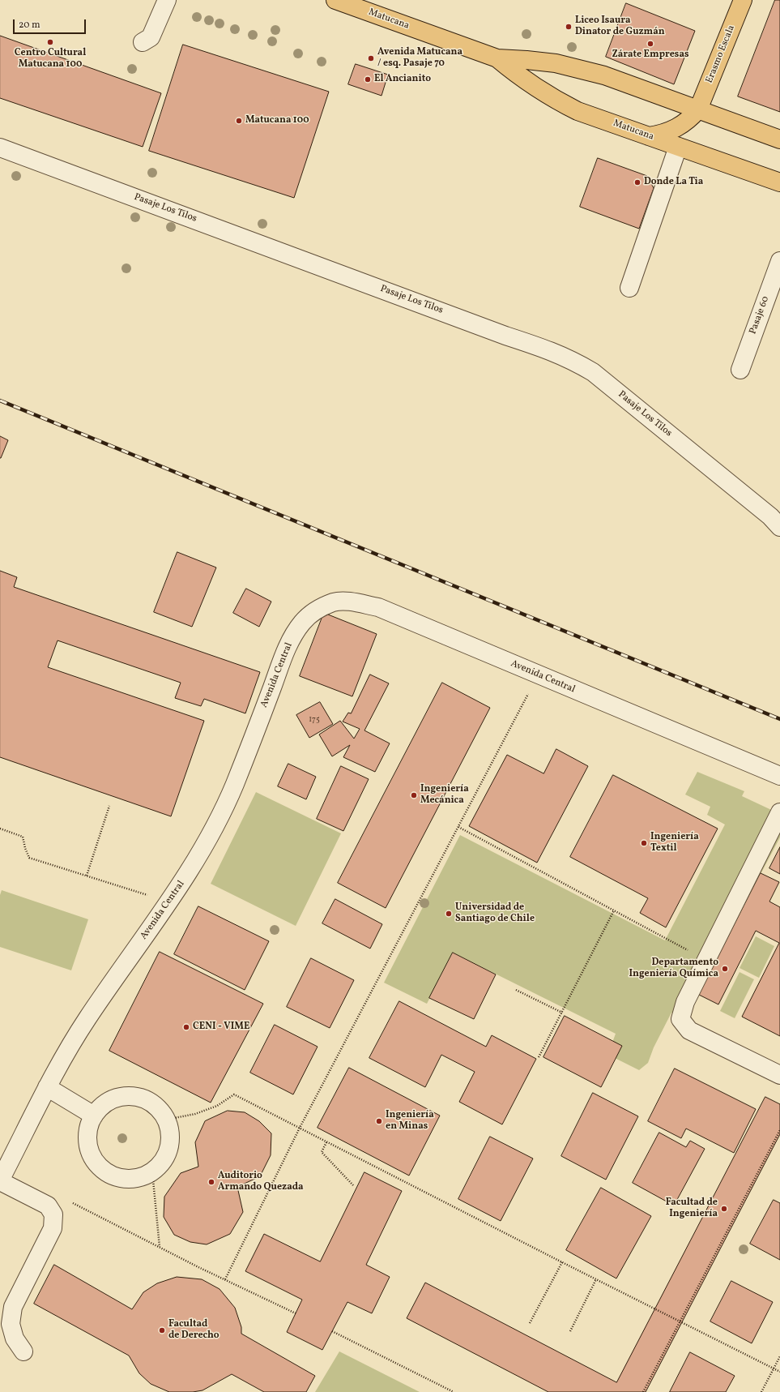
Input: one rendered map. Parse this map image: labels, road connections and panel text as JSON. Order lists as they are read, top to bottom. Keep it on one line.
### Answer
{"streets":{"main road":["Matucana","Erasmo Escala"],"street":["Pasaje Los Tilos","Pasaje 60","Avenida Central"]},"crossings":[["Matucana","Erasmo Escala"]],"places":["Liceo Isaura Dinator de Guzmán","Centro Cultural Matucana 100","Zárate Empresas","Avenida Matucana / esq. Pasaje 70","El Ancianito","Matucana 100","Donde La Tia","Ingeniería Mecánica","Ingeniería Textil","Universidad de Santiago de Chile","Departamento Ingeniería Química","CENI - VIME","Ingeniería en Minas","Auditorio Armando Quezada","Facultad de Ingeniería","Facultad de Derecho"],"house_numbers":["175"],"scale_bar":"20 m"}
